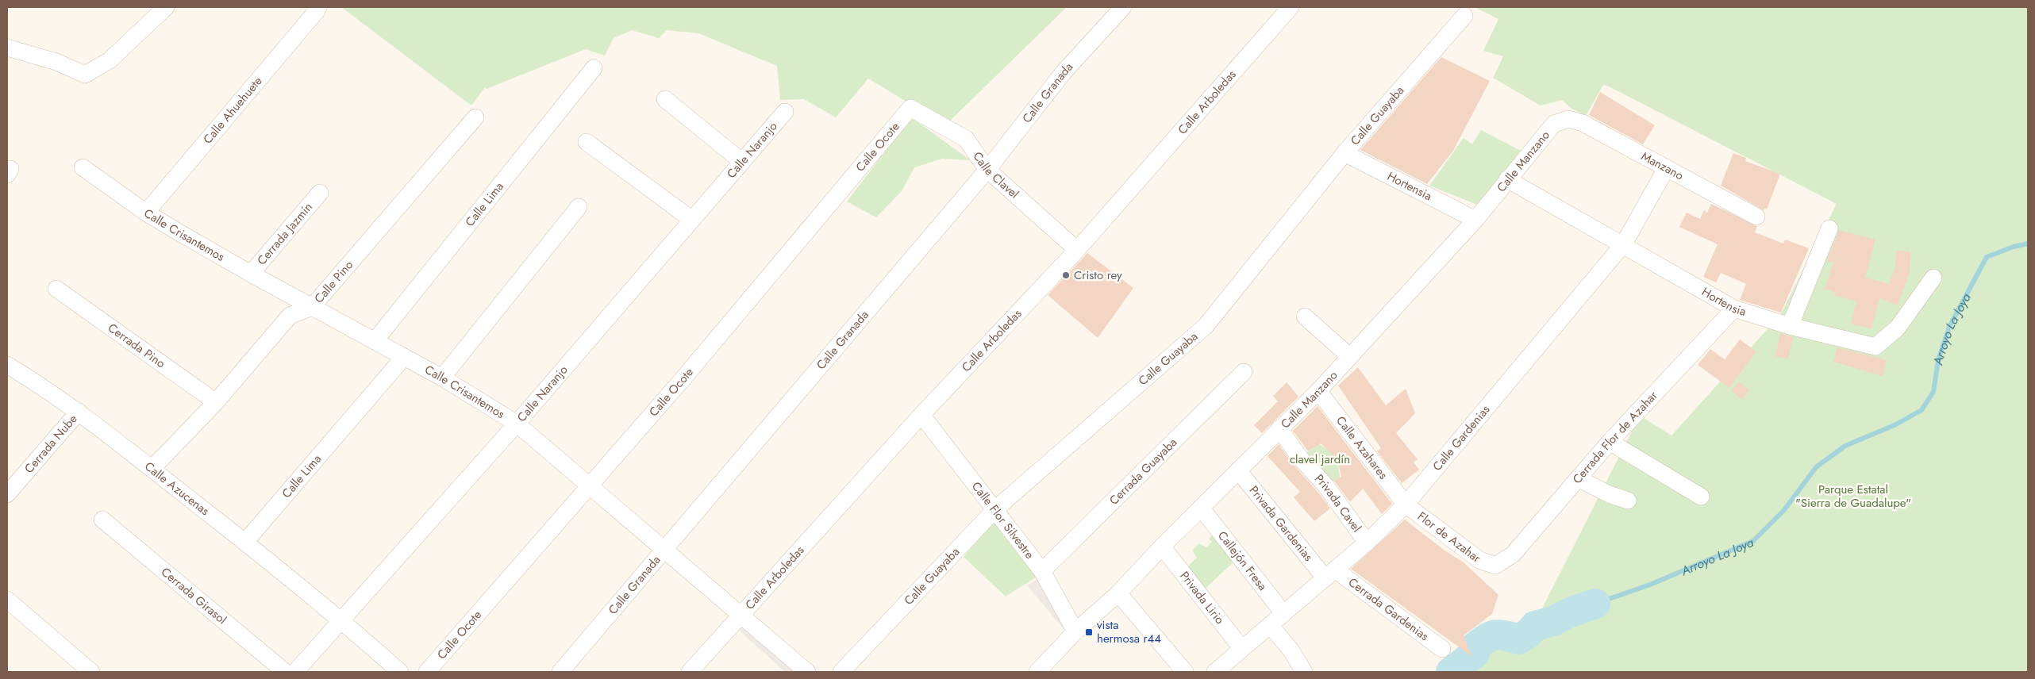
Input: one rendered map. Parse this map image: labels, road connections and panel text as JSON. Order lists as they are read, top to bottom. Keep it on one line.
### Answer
{"streets":{"street":["Calle Granada","Calle Arboledas","Calle Ahuehuete","Calle Guayaba","Calle Ocote","Calle Naranjo","Calle Manzano","Manzano","Calle Clavel","Hortensia","Calle Lima","Cerrada Jazmín","Calle Crisantemos","Calle Pino","Cerrada Pino","Cerrada Flor de Azahar","Calle Gardenias","Cerrada Nube","Calle Azahares","Cerrada Guayaba","Calle Azucenas","Privada Cavel","Calle Flor Silvestre","Privada Gardenias","Flor de Azahar","Callejón Fresa","Cerrada Girasol","Privada Lirio","Cerrada Gardenias"]},"crossings":[["Calle Granada","Calle Clavel"],["Calle Granada","Calle Crisantemos"],["Calle Arboledas","Calle Clavel"],["Calle Arboledas","Calle Crisantemos"],["Calle Arboledas","Calle Flor Silvestre"],["Calle Ahuehuete","Calle Crisantemos"],["Calle Guayaba","Hortensia"],["Calle Guayaba","Calle Flor Silvestre"],["Calle Ocote","Calle Clavel"],["Calle Ocote","Calle Crisantemos"],["Calle Naranjo","Calle Crisantemos"],["Calle Naranjo","Calle Azucenas"],["Calle Manzano","Manzano"],["Calle Manzano","Hortensia"],["Calle Manzano","Calle Azahares"],["Calle Manzano","Privada Cavel"],["Calle Manzano","Calle Flor Silvestre"],["Calle Manzano","Privada Gardenias"],["Calle Manzano","Callejón Fresa"],["Calle Manzano","Privada Lirio"],["Manzano","Calle Gardenias"],["Hortensia","Cerrada Flor de Azahar"],["Hortensia","Calle Gardenias"],["Calle Lima","Calle Crisantemos"],["Calle Lima","Calle Azucenas"],["Cerrada Jazmín","Calle Crisantemos"],["Calle Crisantemos","Calle Pino"],["Calle Pino","Cerrada Pino"],["Calle Pino","Calle Azucenas"],["Cerrada Flor de Azahar","Flor de Azahar"],["Calle Gardenias","Calle Azahares"],["Calle Gardenias","Privada Cavel"],["Calle Gardenias","Privada Gardenias"],["Calle Gardenias","Flor de Azahar"],["Calle Gardenias","Callejón Fresa"],["Calle Gardenias","Privada Lirio"],["Calle Gardenias","Cerrada Gardenias"],["Cerrada Nube","Calle Azucenas"],["Calle Azahares","Flor de Azahar"],["Cerrada Guayaba","Calle Flor Silvestre"],["Privada Gardenias","Cerrada Gardenias"]],"water":["Arroyo La Joya"],"parks":["clavel jardín","Parque Estatal \"Sierra de Guadalupe\""],"places":{"other":["Cristo rey"],"transit":["vista hermosa r44"]}}
